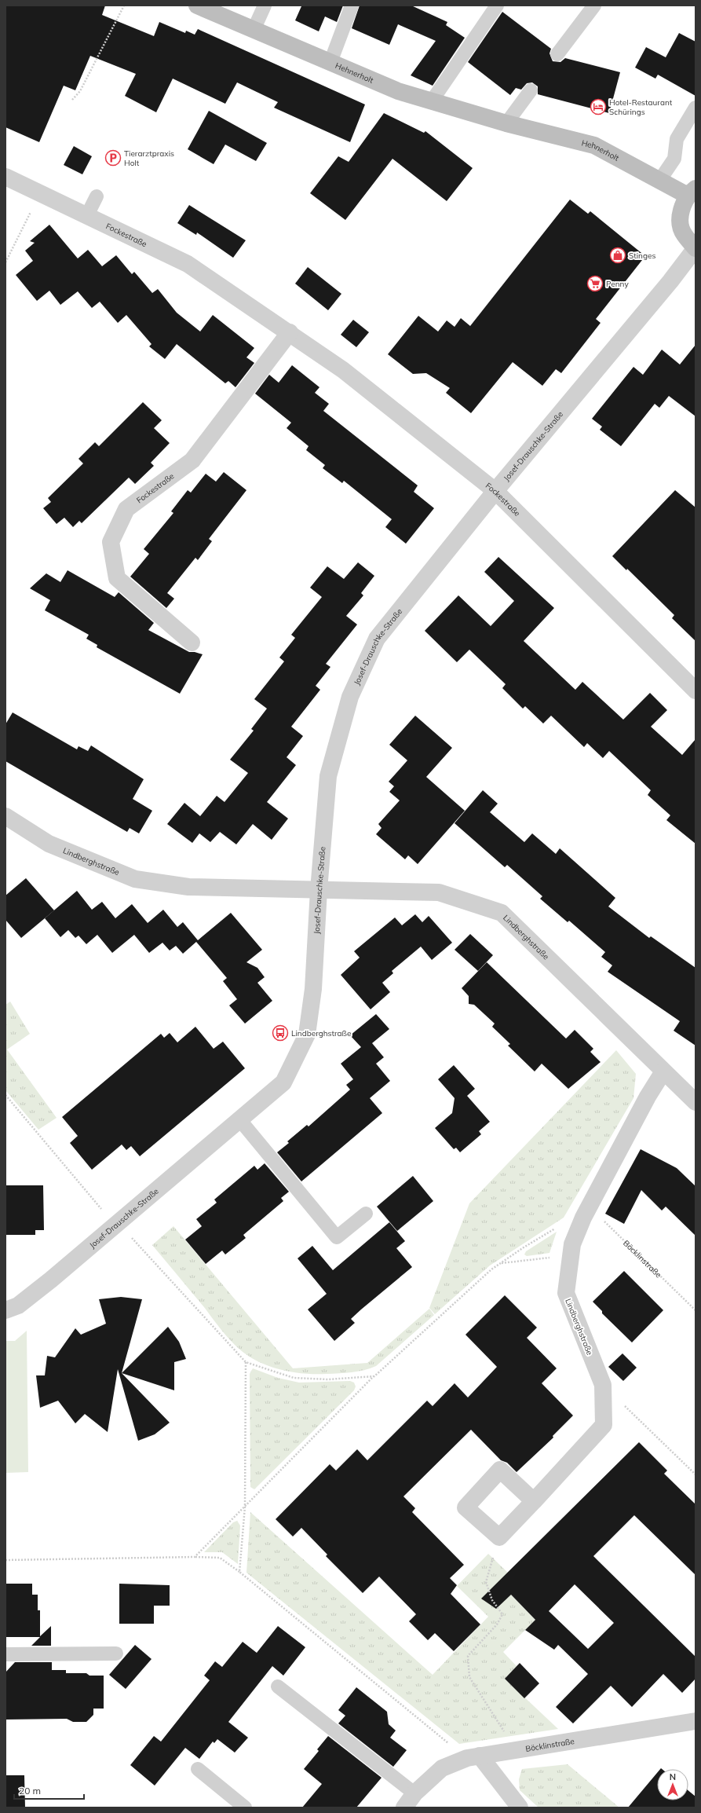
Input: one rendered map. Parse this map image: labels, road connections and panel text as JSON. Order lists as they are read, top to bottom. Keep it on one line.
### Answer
{"streets":{"street":["Hehnerholt","Fockestraße","Josef-Drauschke-Straße","Lindberghstraße","Böcklinstraße"]},"crossings":[["Hehnerholt","Josef-Drauschke-Straße"],["Fockestraße","Josef-Drauschke-Straße"],["Josef-Drauschke-Straße","Lindberghstraße"],["Lindberghstraße","Böcklinstraße"]],"places":{"hotel":["Hotel-Restaurant Schürings"],"parking":["Tierarztpraxis Holt"],"shop":["Stinges"],"supermarket":["Penny"],"bus stop":["Lindberghstraße"]},"scale_bar":"20 m","north":"top"}
